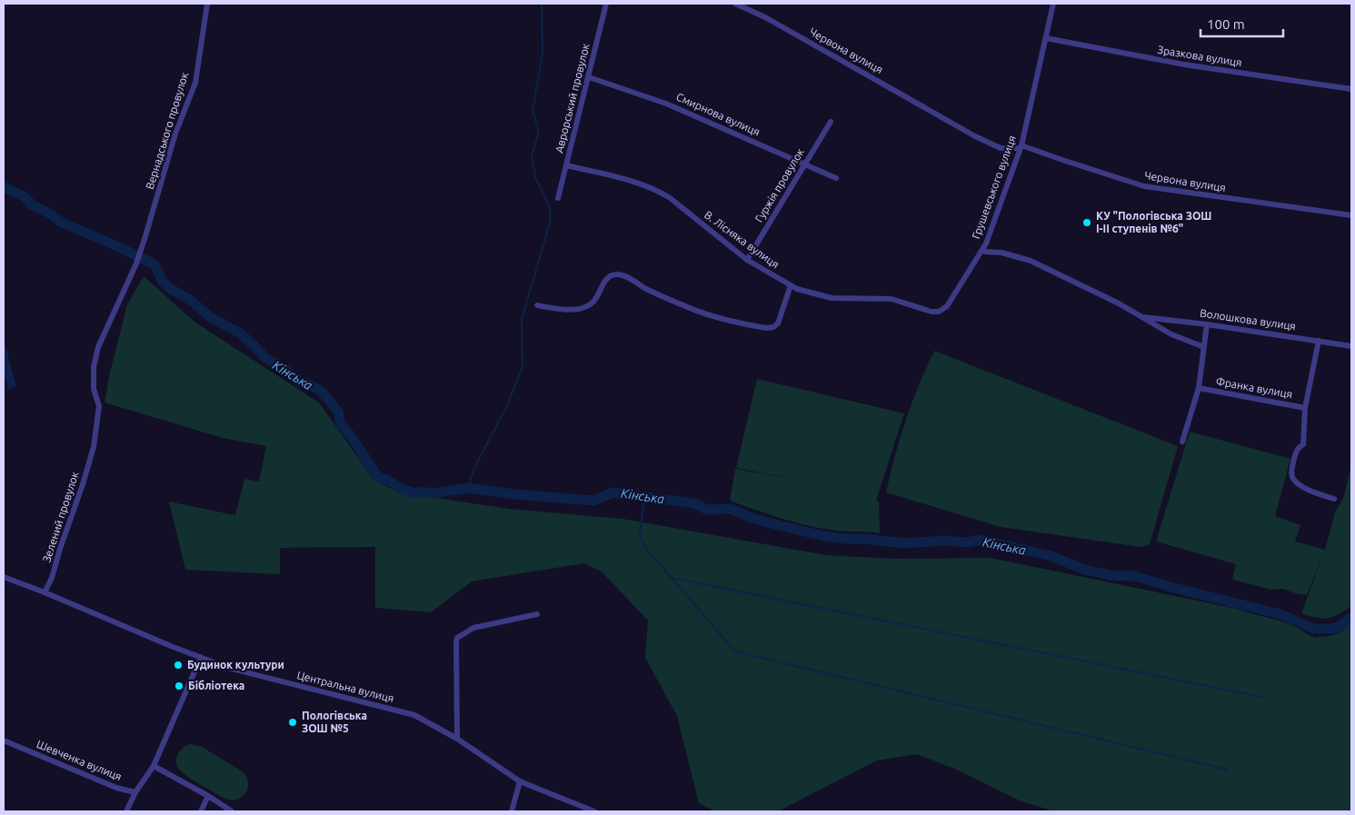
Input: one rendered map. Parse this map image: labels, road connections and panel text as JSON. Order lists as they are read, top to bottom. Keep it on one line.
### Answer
{"streets":{"street":["Червона вулиця","Зразкова вулиця","Аврорський провулок","Смирнова вулиця","Вернадського провулок","Гуржія провулок","Грушевського вулиця","В. Лісняка вулиця","Волошкова вулиця","Франка вулиця","Зелений провулок","Центральна вулиця","Шевченка вулиця"]},"crossings":[["Червона вулиця","Грушевського вулиця"],["Зразкова вулиця","Грушевського вулиця"],["Аврорський провулок","Смирнова вулиця"],["Аврорський провулок","В. Лісняка вулиця"],["Смирнова вулиця","Гуржія провулок"],["Вернадського провулок","Зелений провулок"],["Гуржія провулок","В. Лісняка вулиця"],["Грушевського вулиця","В. Лісняка вулиця"],["Грушевського вулиця","Волошкова вулиця"],["Волошкова вулиця","Франка вулиця"],["Зелений провулок","Центральна вулиця"]],"water":["Кінська"],"places":["КУ \"Пологівська ЗОШ І-ІІ ступенів №6\"","Будинок культури","Бібліотека","Пологівська ЗОШ №5"],"scale_bar":"100 m"}
